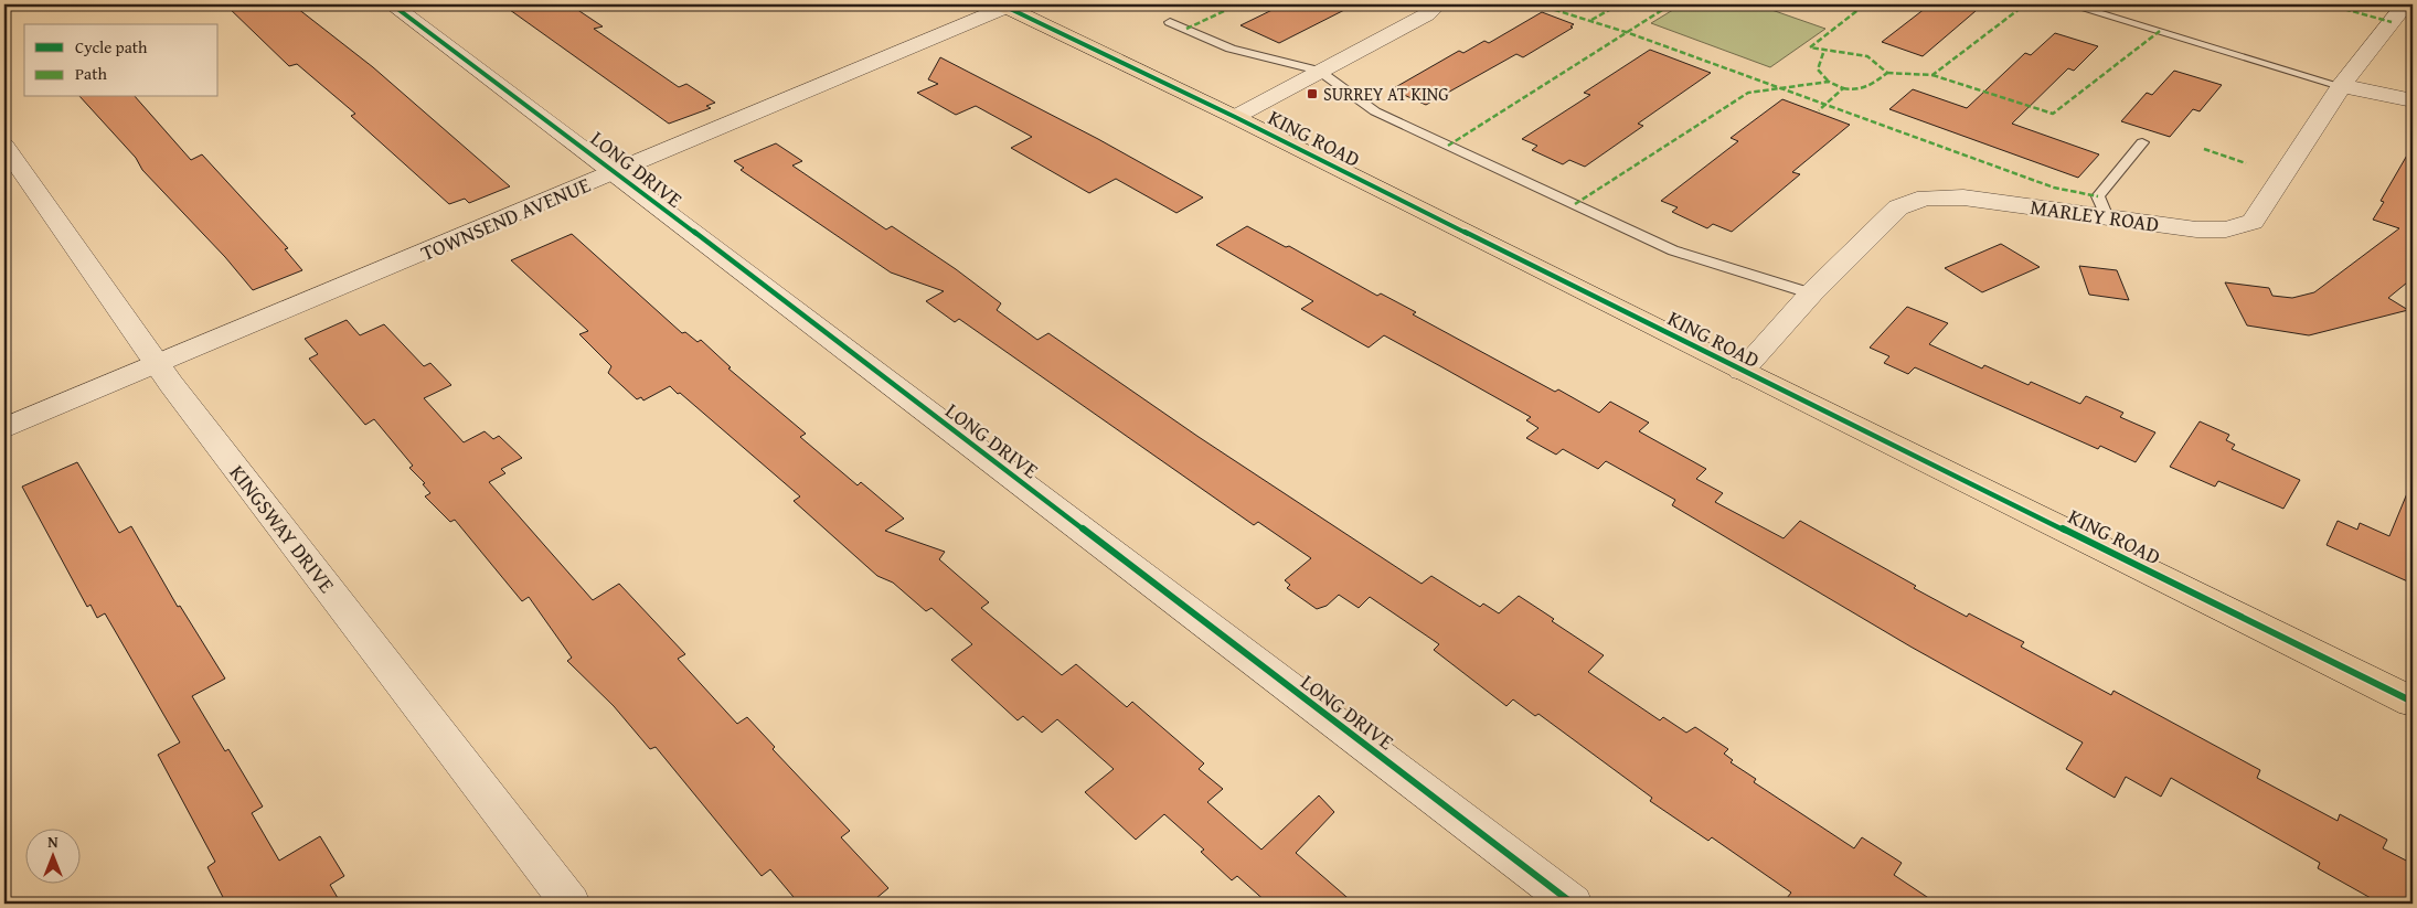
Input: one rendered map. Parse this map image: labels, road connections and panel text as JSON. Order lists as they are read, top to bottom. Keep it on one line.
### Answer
{"streets":{"main road":["KING ROAD"],"street":["LONG DRIVE","MARLEY ROAD","TOWNSEND AVENUE","KINGSWAY DRIVE"]},"crossings":[["KING ROAD","MARLEY ROAD"],["KING ROAD","TOWNSEND AVENUE"],["LONG DRIVE","TOWNSEND AVENUE"],["TOWNSEND AVENUE","KINGSWAY DRIVE"]],"places":{"transit":["SURREY AT KING"]},"legend":["Cycle path","Path"],"north":"top"}
